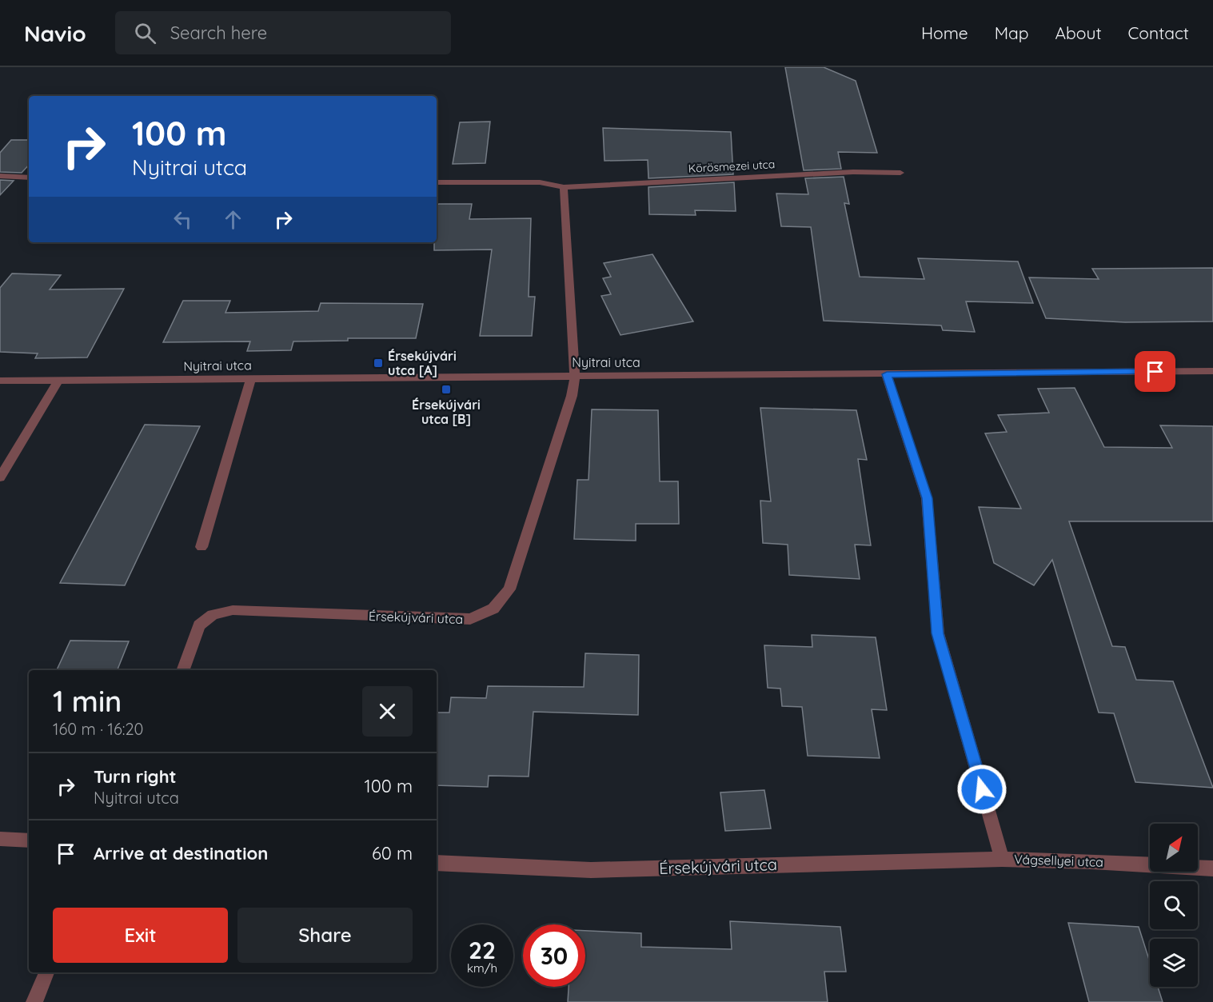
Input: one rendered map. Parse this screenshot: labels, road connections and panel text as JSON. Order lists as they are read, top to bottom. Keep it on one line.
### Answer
{"streets":{"street":["Körösmezei utca","Nyitrai utca","Érsekújvári utca","Vágsellyei utca"]},"crossings":[["Nyitrai utca","Érsekújvári utca"],["Nyitrai utca","Vágsellyei utca"],["Érsekújvári utca","Vágsellyei utca"]],"places":{"transit":["Érsekújvári utca [A]","Érsekújvári utca [B]"]},"north":"top right","page":{"header":"Navio","search":"Search here","nav":["Home","Map","About","Contact"],"turn":["100 m","Nyitrai utca"],"heading":["1 min","160 m · 16:20"],"list":[{"name":"Turn right","note":"Nyitrai utca","value":"100 m"},{"name":"Arrive at destination","value":"60 m"}],"buttons":["Exit","Share"],"speed":"22 km/h","limit":"30"}}
